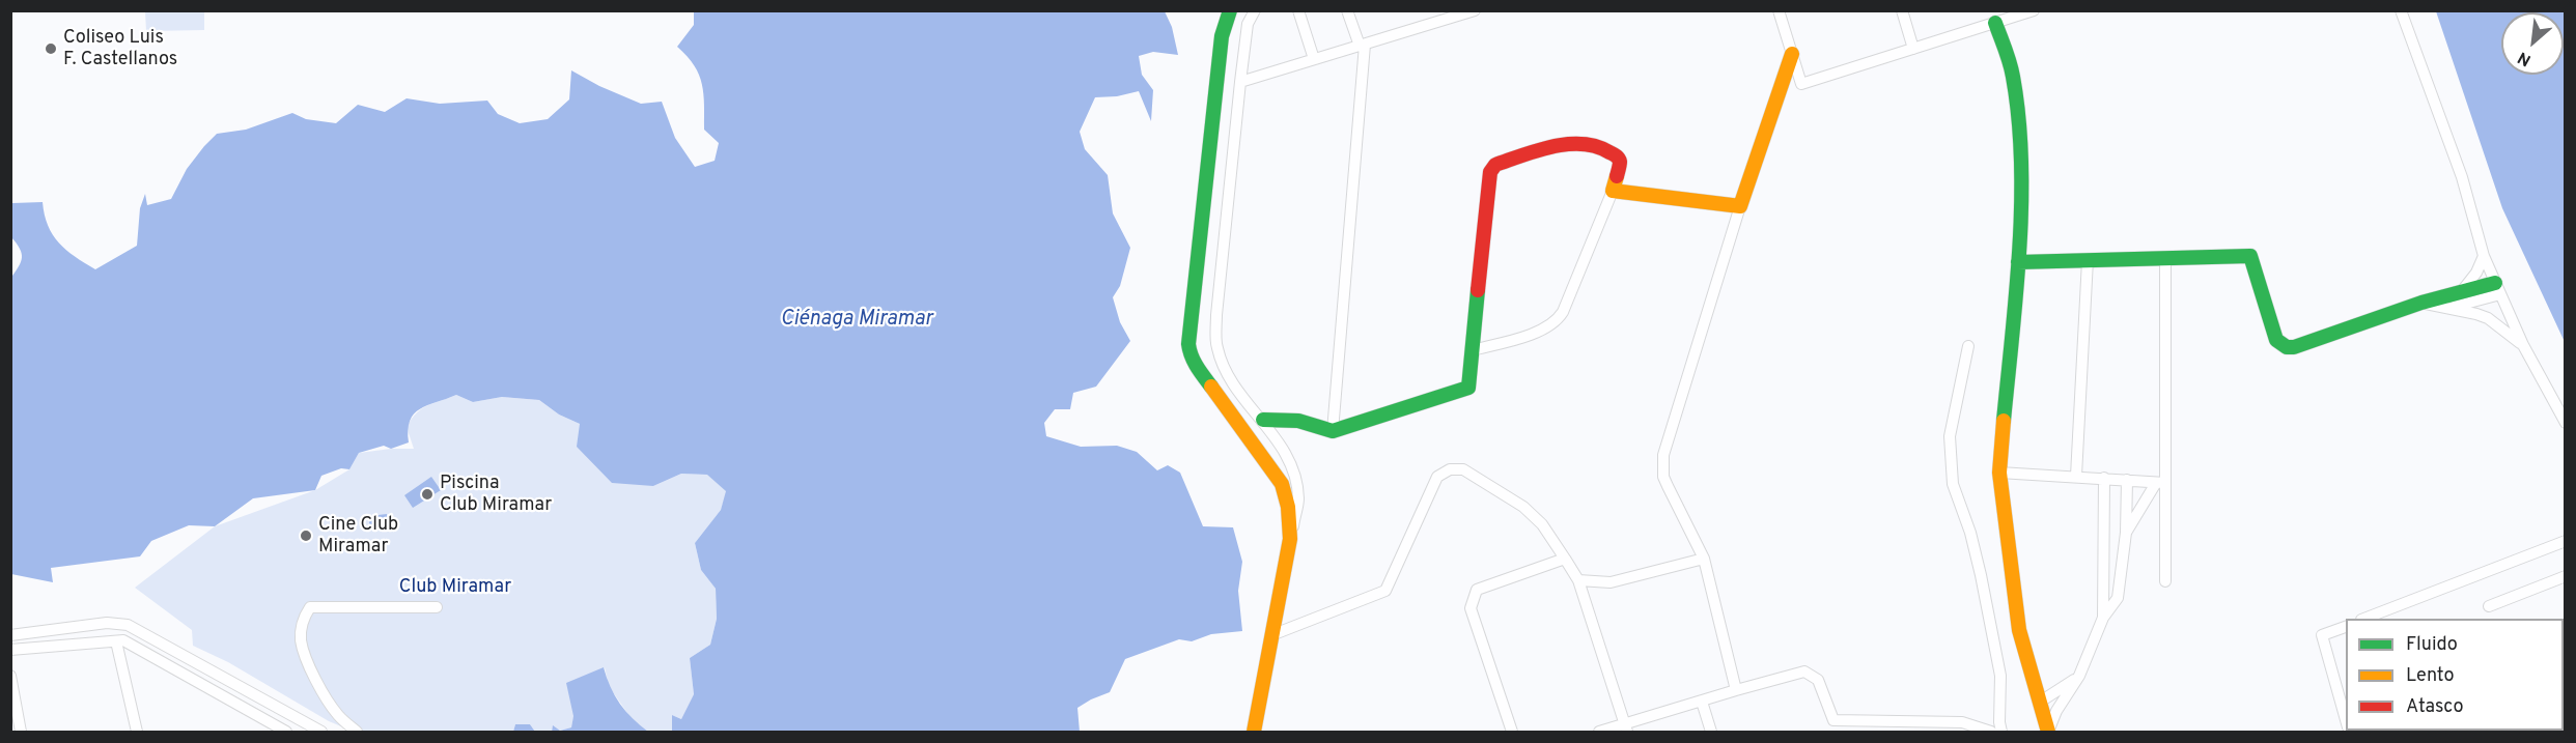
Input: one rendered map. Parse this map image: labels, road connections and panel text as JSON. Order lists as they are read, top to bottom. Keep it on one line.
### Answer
{"water":["Ciénaga Miramar"],"parks":["Club Miramar"],"places":["Coliseo Luis F. Castellanos","Piscina Club Miramar","Cine Club Miramar"],"legend":["Fluido","Lento","Atasco"],"north":"bottom left"}
